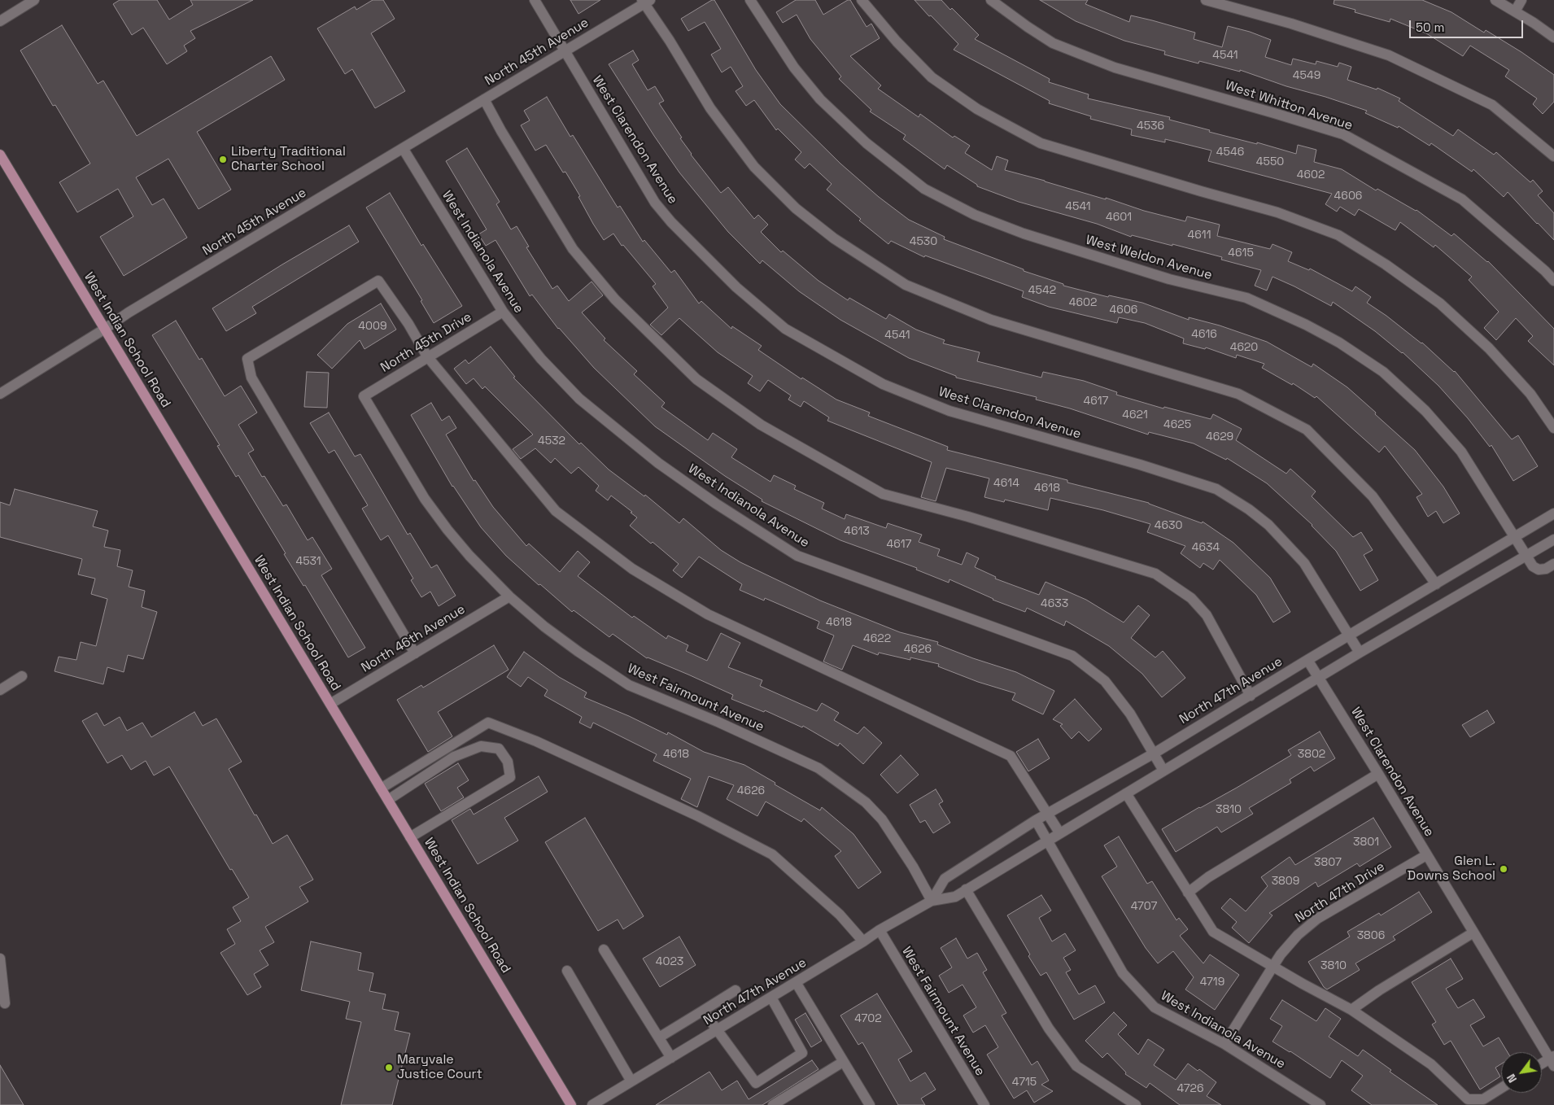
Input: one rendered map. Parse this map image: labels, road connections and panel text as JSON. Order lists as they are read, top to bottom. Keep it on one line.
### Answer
{"streets":{"main road":["West Indian School Road"],"street":["North 45th Avenue","West Whitton Avenue","West Clarendon Avenue","West Indianola Avenue","West Weldon Avenue","North 45th Drive","North 46th Avenue","North 47th Avenue","West Fairmount Avenue","North 47th Drive"]},"crossings":[["North 45th Avenue","West Clarendon Avenue"],["North 45th Avenue","West Indianola Avenue"],["North 45th Avenue","West Indian School Road"],["West Clarendon Avenue","North 47th Avenue"],["West Clarendon Avenue","North 47th Drive"],["West Indianola Avenue","North 45th Drive"],["West Indianola Avenue","North 47th Avenue"],["West Indianola Avenue","North 47th Drive"],["West Weldon Avenue","North 47th Avenue"],["West Indian School Road","North 46th Avenue"],["North 45th Drive","West Fairmount Avenue"],["North 46th Avenue","West Fairmount Avenue"],["North 47th Avenue","West Fairmount Avenue"]],"places":["Liberty Traditional Charter School","Glen L. Downs School","Maryvale Justice Court"],"house_numbers":["4541","4549","4536","4546","4550","4602","4606","4541","4601","4611","4530","4615","4542","4602","4606","4009","4616","4541","4620","4617","4621","4625","4629","4532","4614","4618","4630","4613","4617","4634","4531","4633","4618","4622","4626","4618","3802","4626","3810","3801","3807","3809","4707","3806","4023","3810","4719","4702","4715","4726"],"scale_bar":"50 m","north":"bottom left"}
